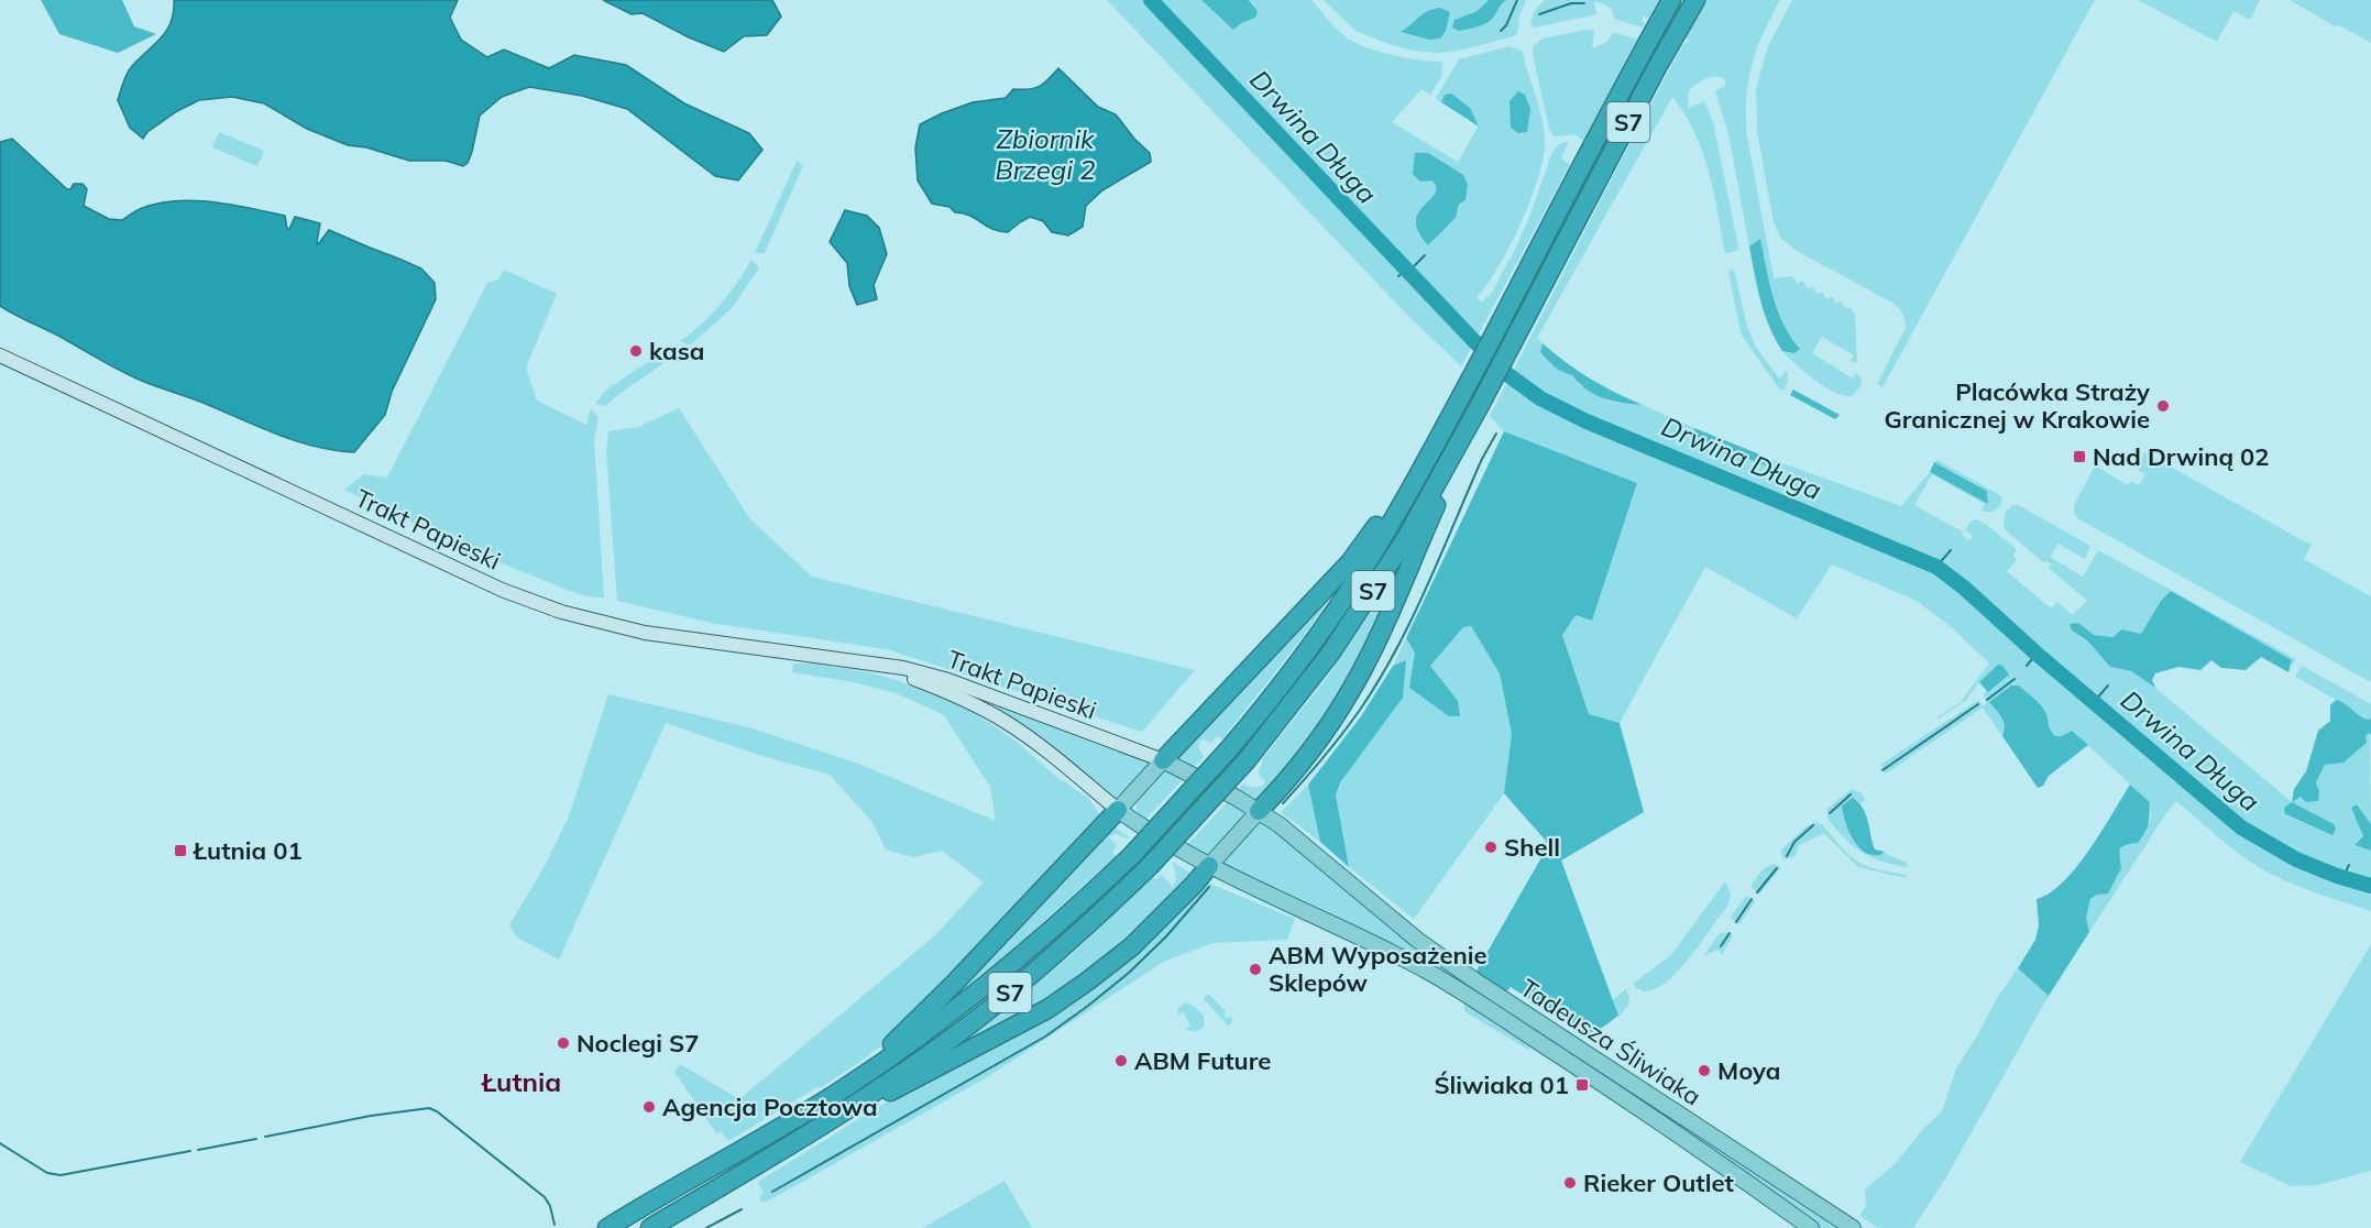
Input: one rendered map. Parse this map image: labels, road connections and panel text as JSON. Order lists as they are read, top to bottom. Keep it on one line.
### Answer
{"streets":{"highway":["S7"],"main road":["Tadeusza Śliwiaka"],"street":["Trakt Papieski"]},"crossings":[["Trakt Papieski","Tadeusza Śliwiaka"]],"districts":["Łutnia"],"water":["Drwina Długa","Zbiornik Brzegi 2"],"places":{"other":["kasa","Placówka Straży Granicznej w Krakowie","Shell","ABM Wyposażenie Sklepów","Noclegi S7","ABM Future","Moya","Agencja Pocztowa","Rieker Outlet"],"transit":["Nad Drwiną 02","Łutnia 01","Śliwiaka 01"]}}
